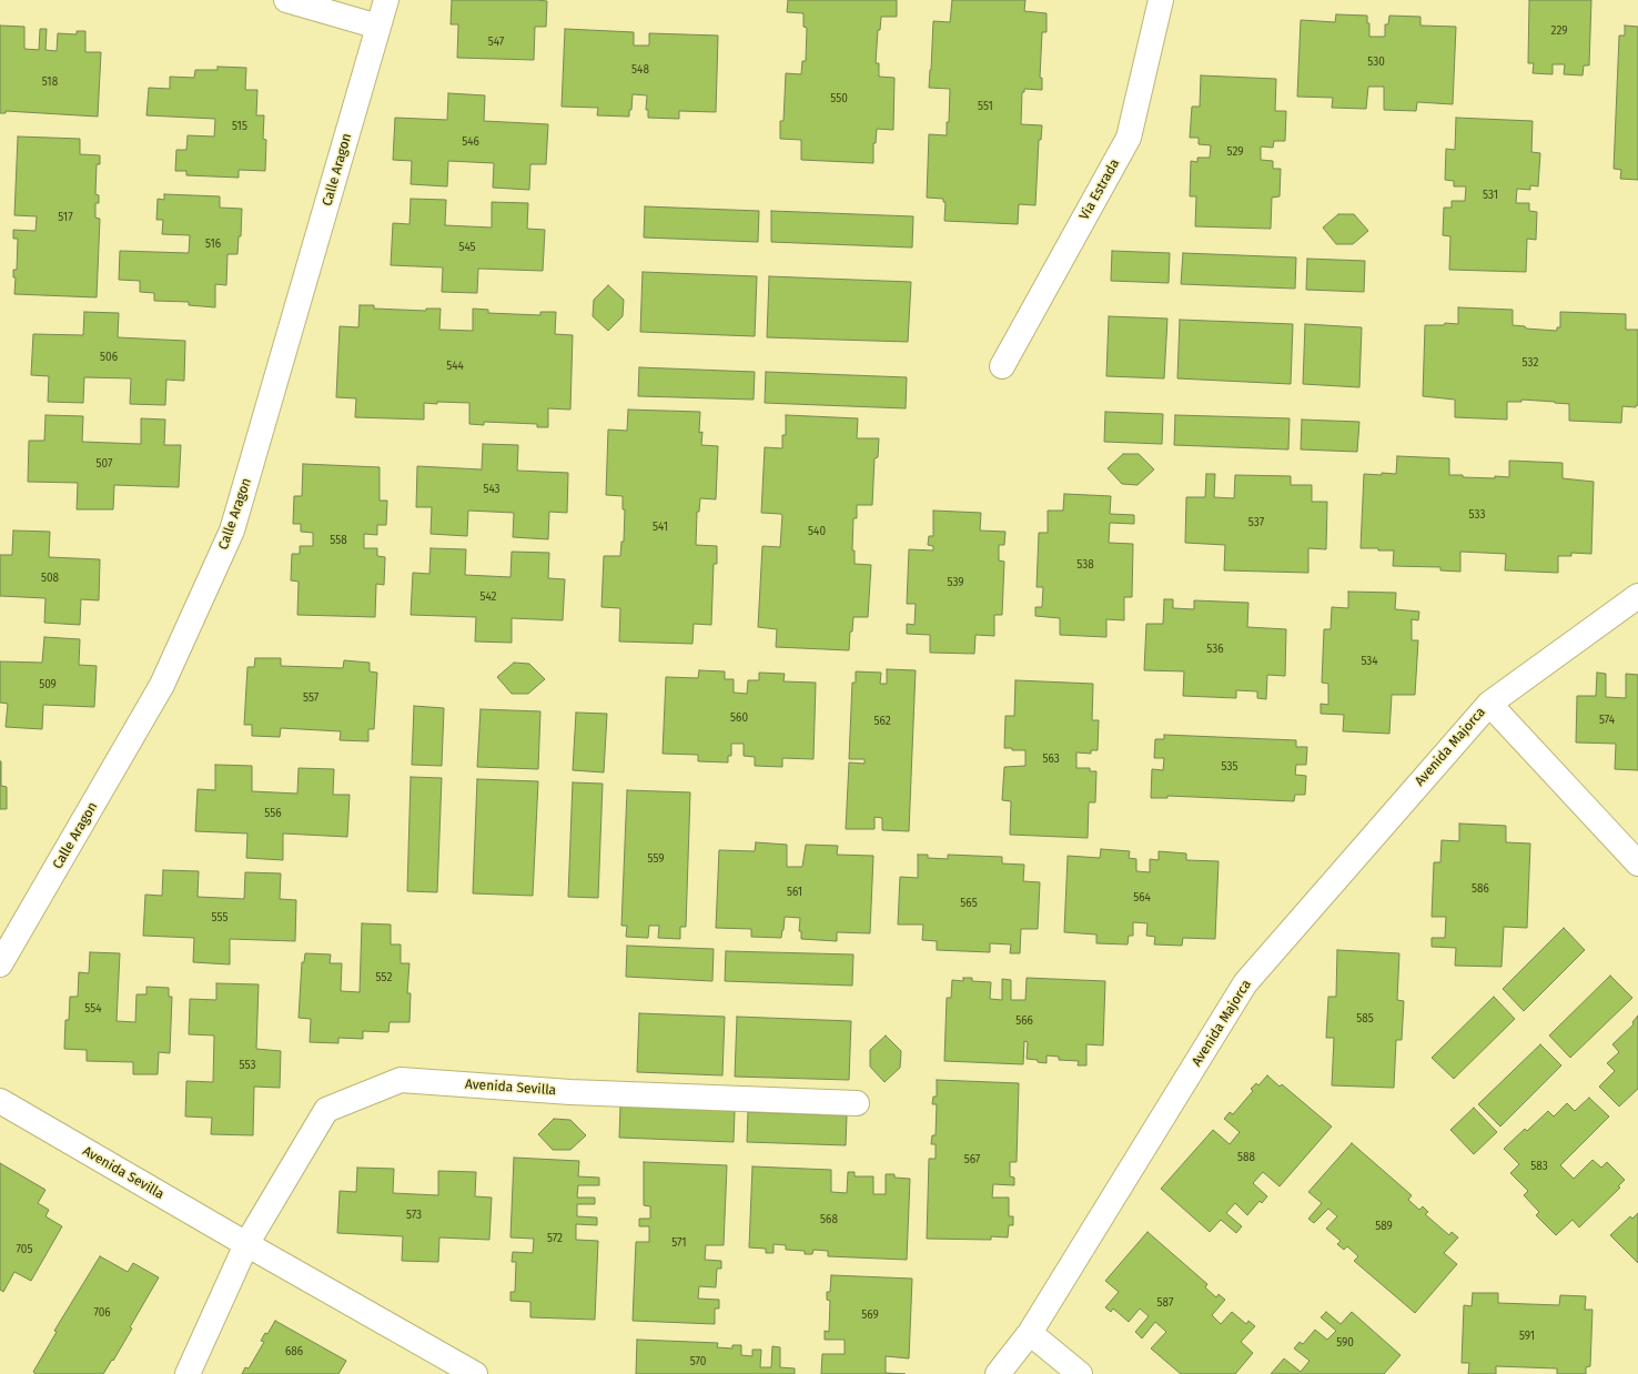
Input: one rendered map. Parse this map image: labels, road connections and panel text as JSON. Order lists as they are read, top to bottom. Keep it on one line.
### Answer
{"streets":{"street":["Calle Aragon","Via Estrada","Avenida Majorca","Avenida Sevilla"]},"house_numbers":["229","547","530","548","518","550","551","515","546","529","531","517","516","545","506","532","544","507","543","533","537","541","540","558","538","508","539","542","536","534","509","557","560","574","562","563","535","556","559","586","561","564","565","555","552","554","585","566","553","588","567","583","573","568","589","572","571","705","587","706","569","591","590","686","570"]}
